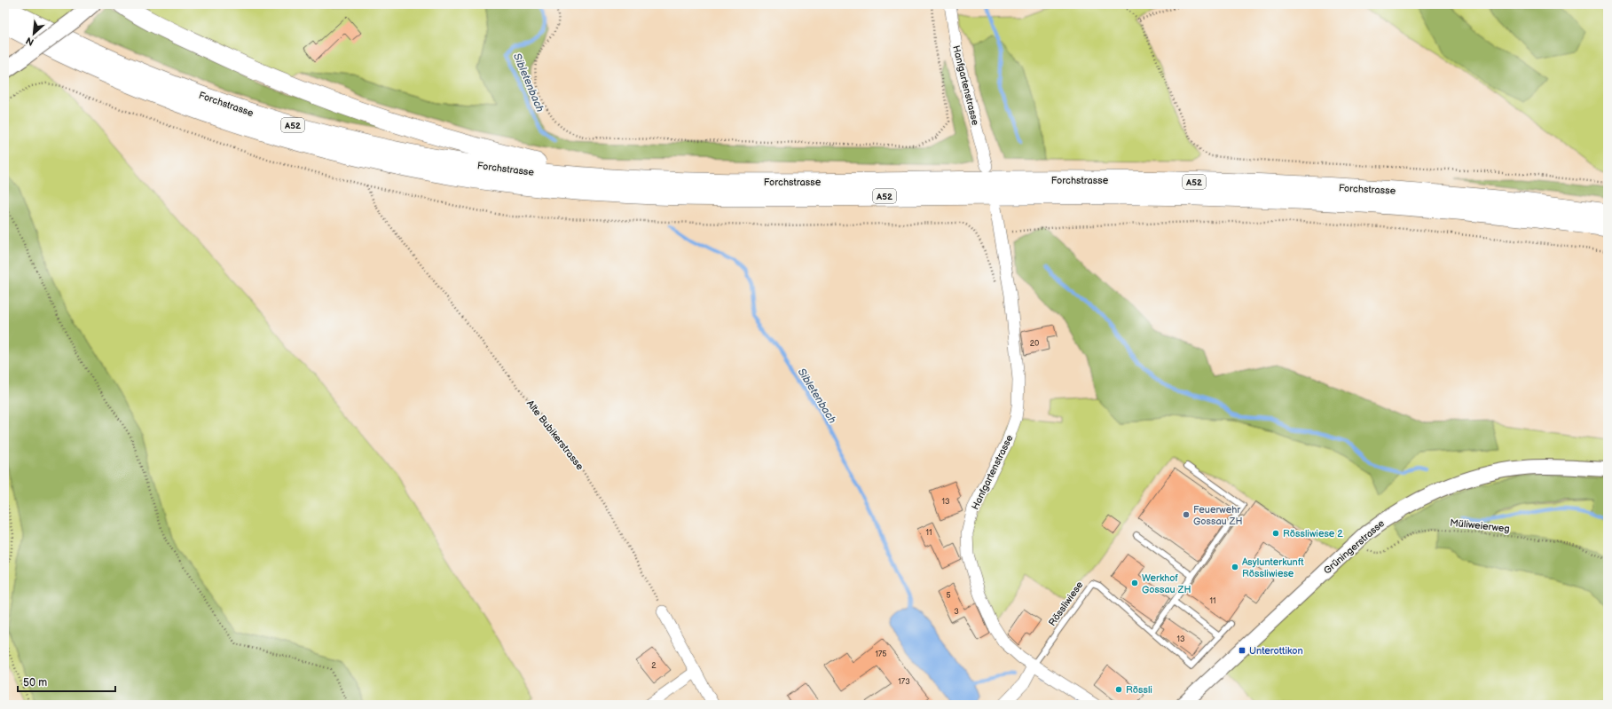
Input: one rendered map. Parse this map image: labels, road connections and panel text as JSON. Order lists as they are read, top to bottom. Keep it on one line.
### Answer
{"streets":{"highway":["Forchstrasse","A52"],"street":["Hanfgartenstrasse","Grüningerstrasse"],"lane":["Rössliwiese"],"path":["Alte Bubikerstrasse","Müliweierweg"]},"crossings":[["Hanfgartenstrasse","Rössliwiese"],["Müliweierweg","Grüningerstrasse"]],"water":["Sibletenbach"],"places":{"other":["Feuerwehr Gossau ZH","Rössliwiese 2","Asylunterkunft Rössliwiese","Werkhof Gossau ZH","Rössli"],"transit":["Unterottikon"]},"house_numbers":["20","13","11","5","11","3","13","175","2","173"],"scale_bar":"50 m","north":"bottom left"}
